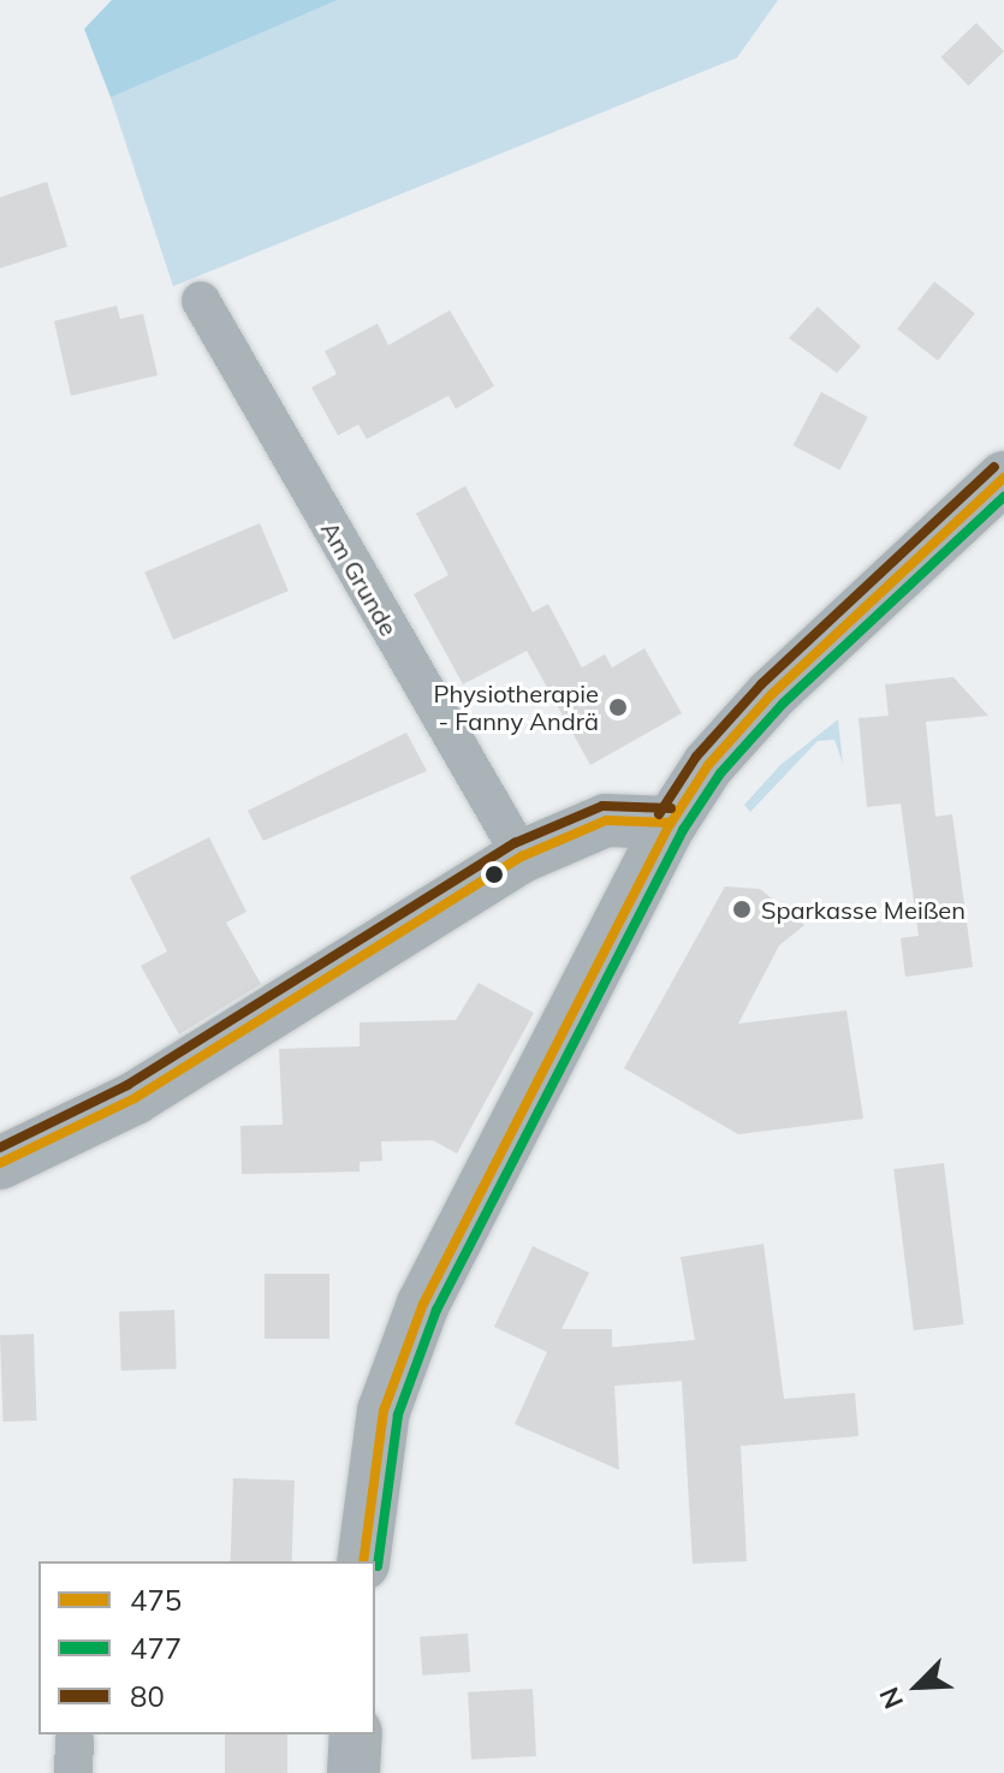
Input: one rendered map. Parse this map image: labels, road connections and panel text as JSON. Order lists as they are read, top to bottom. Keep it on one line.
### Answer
{"streets":{"street":["Am Grunde"]},"places":["Physiotherapie - Fanny Andrä","Sparkasse Meißen"],"lines":["transit line 80","transit line 475","transit line 477"],"legend":["475","477","80"],"north":"bottom left"}
